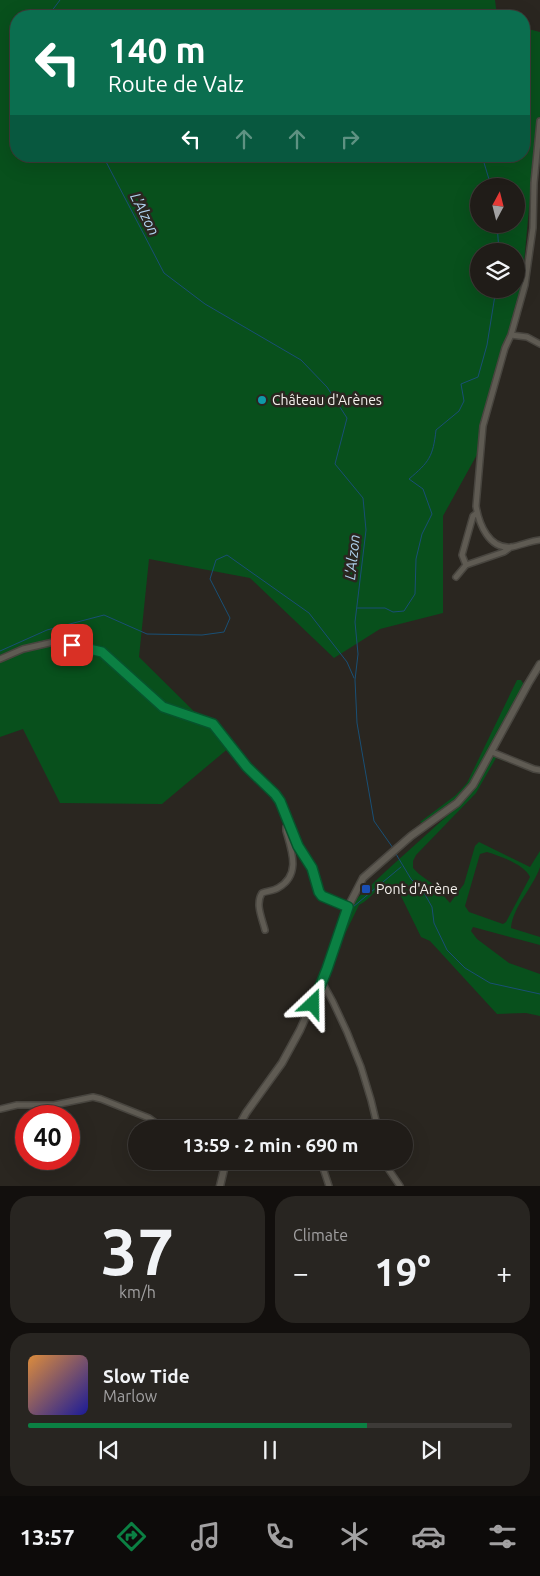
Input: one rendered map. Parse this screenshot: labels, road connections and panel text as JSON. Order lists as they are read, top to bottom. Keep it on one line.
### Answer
{"water":["L'Alzon"],"places":{"other":["Château d'Arènes"],"transit":["Pont d'Arène"]},"north":"top","page":{"turn":["140 m","Route de Valz"],"limit":"40","trip":"13:59 · 2 min · 690 m","tile":[["37","km/h"],"Climate"],"heat":["−","19°","+"],"song":["Slow Tide","Marlow"],"tabs":"13:57"}}
